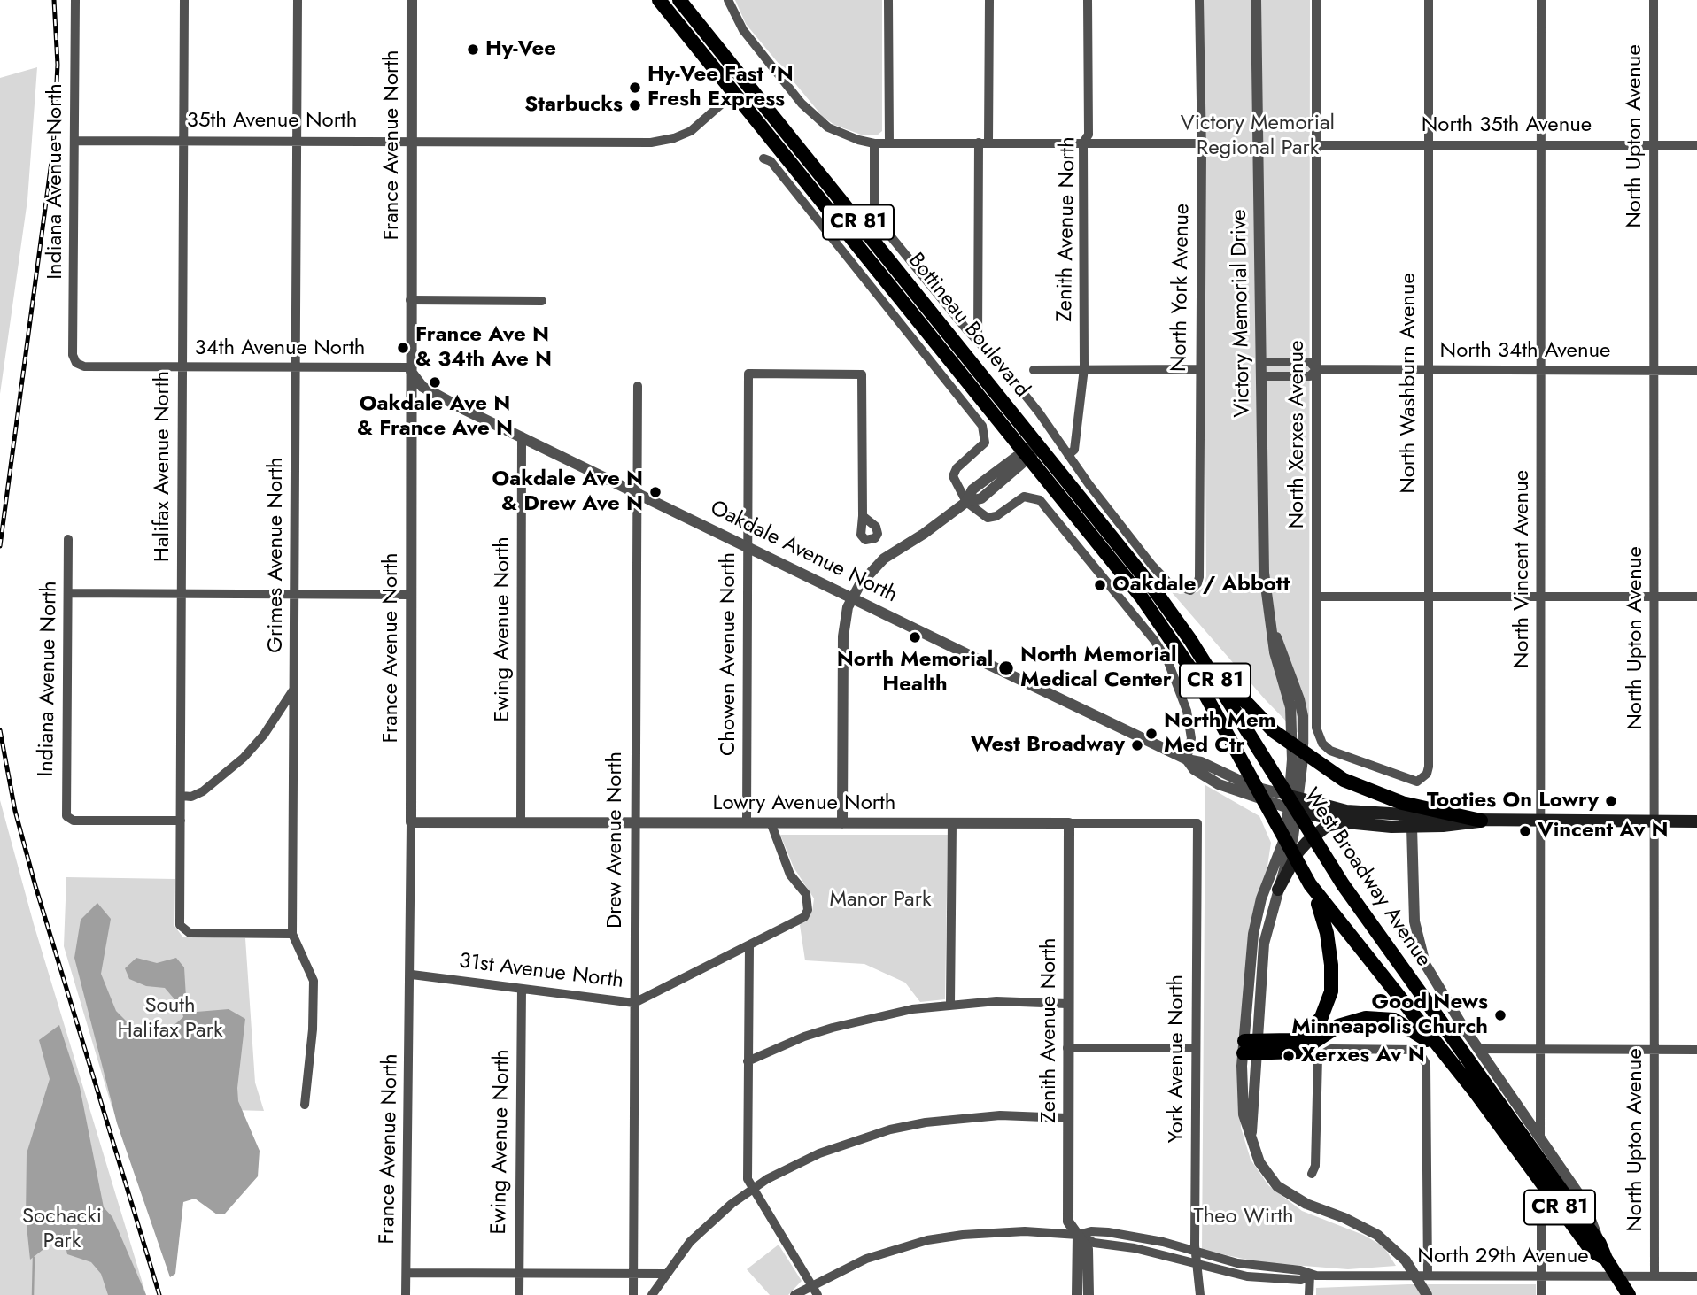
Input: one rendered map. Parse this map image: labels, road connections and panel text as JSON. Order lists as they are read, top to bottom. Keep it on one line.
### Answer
{"streets":{"main road":["CR 81","Bottineau Boulevard","West Broadway Avenue"],"street":["35th Avenue North","North 35th Avenue","North Upton Avenue","France Avenue North","Indiana Avenue North","Zenith Avenue North","North York Avenue","Victory Memorial Drive","34th Avenue North","North 34th Avenue","North Washburn Avenue","North Xerxes Avenue","Halifax Avenue North","Oakdale Avenue North","Grimes Avenue North","North Vincent Avenue","Ewing Avenue North","Chowen Avenue North","Lowry Avenue North","Drew Avenue North","31st Avenue North","York Avenue North","North 29th Avenue"]},"crossings":[["35th Avenue North","France Avenue North"],["35th Avenue North","Indiana Avenue North"],["35th Avenue North","Bottineau Boulevard"],["35th Avenue North","Halifax Avenue North"],["35th Avenue North","Grimes Avenue North"],["North 35th Avenue","North Upton Avenue"],["North 35th Avenue","North Washburn Avenue"],["North 35th Avenue","North Xerxes Avenue"],["North 35th Avenue","North Vincent Avenue"],["North Upton Avenue","North 34th Avenue"],["North Upton Avenue","North 29th Avenue"],["France Avenue North","34th Avenue North"],["France Avenue North","Oakdale Avenue North"],["France Avenue North","Lowry Avenue North"],["France Avenue North","31st Avenue North"],["Indiana Avenue North","34th Avenue North"],["Indiana Avenue North","Halifax Avenue North"],["Zenith Avenue North","North York Avenue"],["Zenith Avenue North","Lowry Avenue North"],["Victory Memorial Drive","North 34th Avenue"],["Victory Memorial Drive","Oakdale Avenue North"],["Bottineau Boulevard","West Broadway Avenue"],["34th Avenue North","Halifax Avenue North"],["34th Avenue North","Oakdale Avenue North"],["34th Avenue North","Grimes Avenue North"],["North 34th Avenue","North Washburn Avenue"],["North 34th Avenue","North Xerxes Avenue"],["North 34th Avenue","North Vincent Avenue"],["North Washburn Avenue","North Xerxes Avenue"],["Halifax Avenue North","Grimes Avenue North"],["Oakdale Avenue North","Ewing Avenue North"],["Oakdale Avenue North","Chowen Avenue North"],["Oakdale Avenue North","Drew Avenue North"],["North Vincent Avenue","West Broadway Avenue"],["Ewing Avenue North","Lowry Avenue North"],["Ewing Avenue North","31st Avenue North"],["Chowen Avenue North","Lowry Avenue North"],["Lowry Avenue North","Drew Avenue North"],["Lowry Avenue North","31st Avenue North"],["Lowry Avenue North","York Avenue North"],["Drew Avenue North","31st Avenue North"],["West Broadway Avenue","North 29th Avenue"]],"parks":["Victory Memorial Regional Park","Manor Park","South Halifax Park","Sochacki Park","Theo Wirth"],"places":["Hy-Vee","Hy-Vee Fast 'N Fresh Express","Starbucks","France Ave N & 34th Ave N","Oakdale Ave N & France Ave N","Oakdale Ave N & Drew Ave N","Oakdale / Abbott","North Memorial Health","North Memorial Medical Center","North Mem Med Ctr","West Broadway","Tooties On Lowry","Vincent Av N","Good News Minneapolis Church","Xerxes Av N"]}
